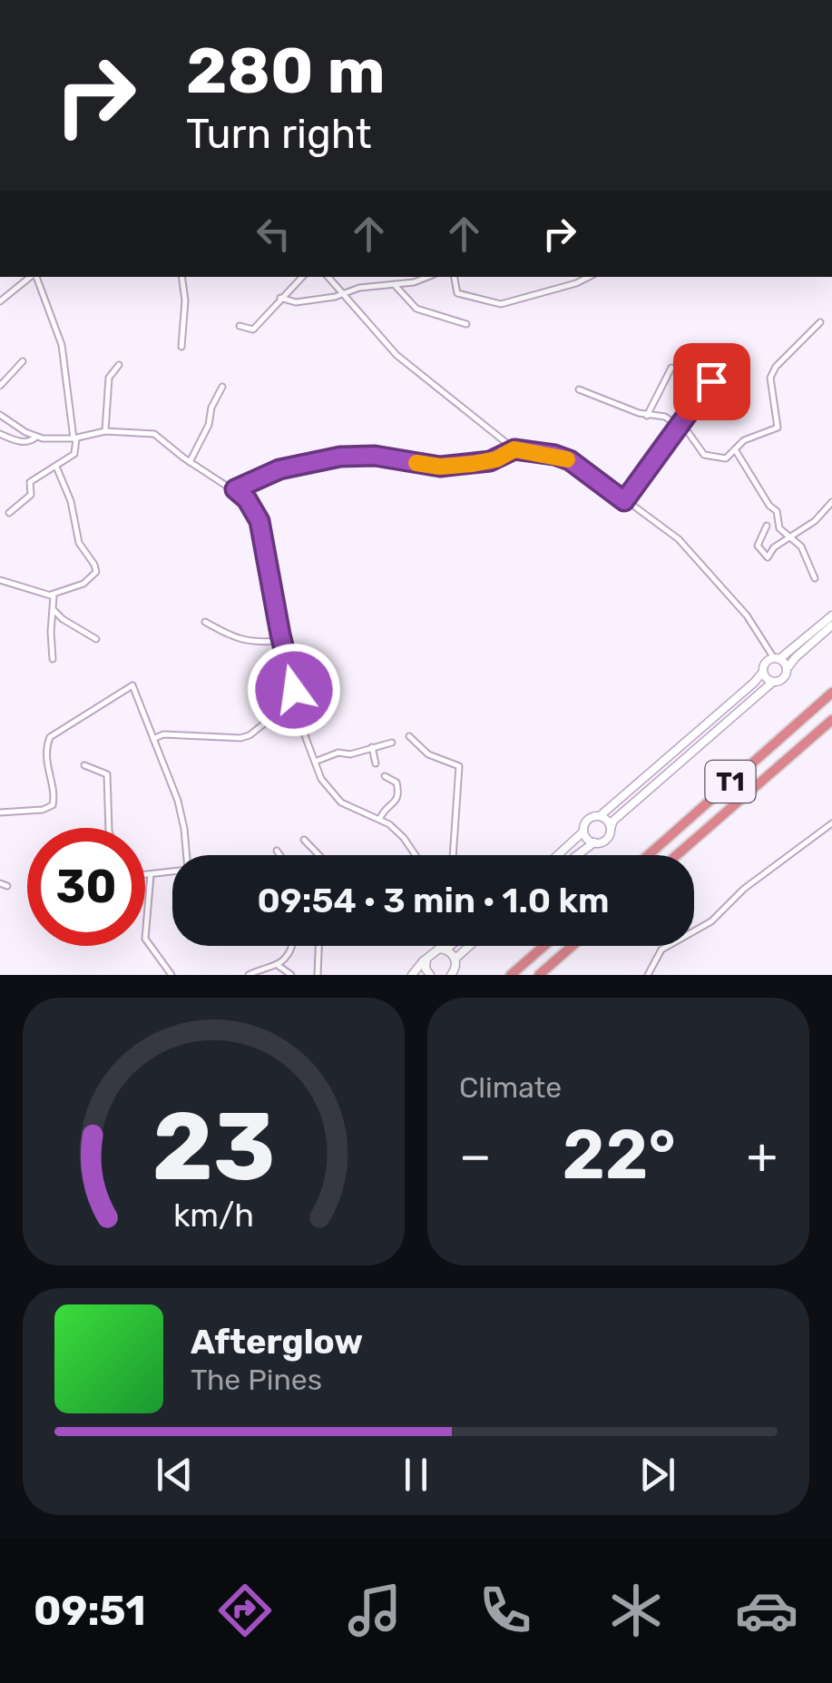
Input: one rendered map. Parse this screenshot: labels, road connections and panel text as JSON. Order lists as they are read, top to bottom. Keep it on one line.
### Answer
{"streets":{"highway":["T1"]},"page":{"turn":["280 m","Turn right"],"limit":"30","trip":"09:54 · 3 min · 1.0 km","tile":"Climate","heat":["−","22°","+"],"song":["Afterglow","The Pines"],"tabs":"09:51","gauge":["23","km/h"]}}
